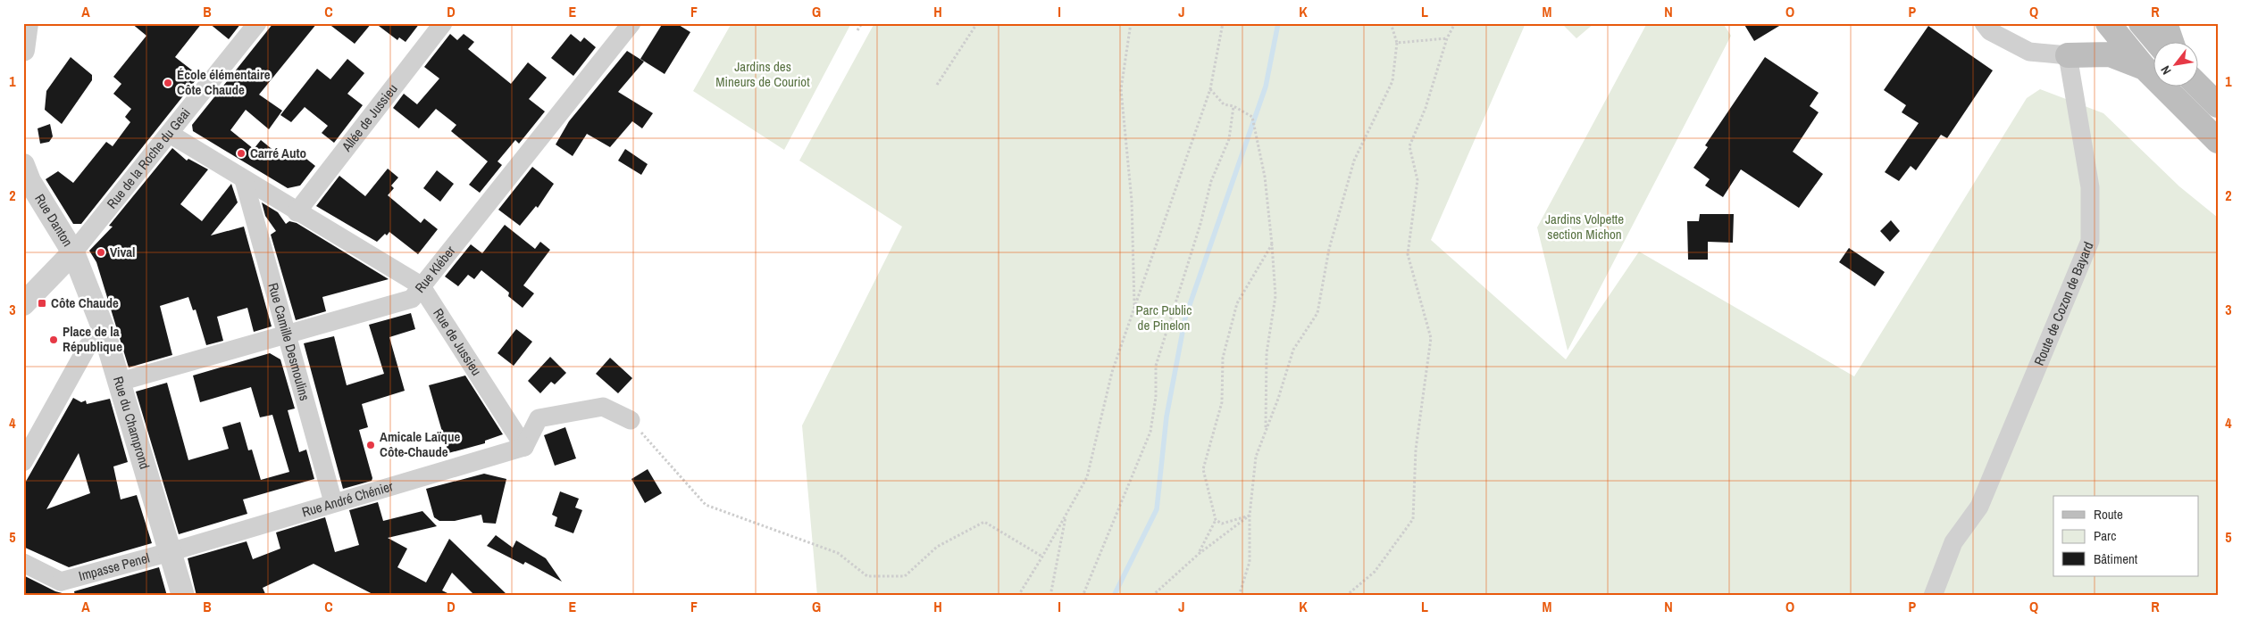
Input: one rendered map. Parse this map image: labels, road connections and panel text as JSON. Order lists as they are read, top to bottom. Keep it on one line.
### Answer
{"streets":{"street":["Allée de Jussieu","Rue de la Roche du Geai","Rue Danton","Rue Kléber","Route de Cozon de Bayard","Rue Camille Desmoulins","Rue de Jussieu","Rue du Champrond","Rue André Chénier","Impasse Penel"]},"crossings":[["Allée de Jussieu","Rue de Jussieu"],["Rue de la Roche du Geai","Rue Danton"],["Rue de la Roche du Geai","Rue de Jussieu"],["Rue de la Roche du Geai","Rue du Champrond"],["Rue Danton","Rue du Champrond"],["Rue Kléber","Rue Camille Desmoulins"],["Rue Kléber","Rue de Jussieu"],["Rue Kléber","Rue du Champrond"],["Rue Camille Desmoulins","Rue de Jussieu"],["Rue Camille Desmoulins","Rue André Chénier"],["Rue de Jussieu","Rue André Chénier"],["Rue du Champrond","Rue André Chénier"],["Rue du Champrond","Impasse Penel"],["Rue André Chénier","Impasse Penel"]],"parks":["Jardins des Mineurs de Couriot","Jardins Volpette section Michon","Parc Public de Pinelon"],"places":{"other":["École élémentaire Côte Chaude","Carré Auto","Vival","Place de la République","Amicale Laïque Côte-Chaude"],"transit":["Côte Chaude"]},"legend":["Route","Parc","Bâtiment"],"north":"bottom left","grid":{"columns":["A","B","C","D","E","F","G","H","I","J","K","L","M","N","O","P","Q","R"],"rows":["1","2","3","4","5"]}}
